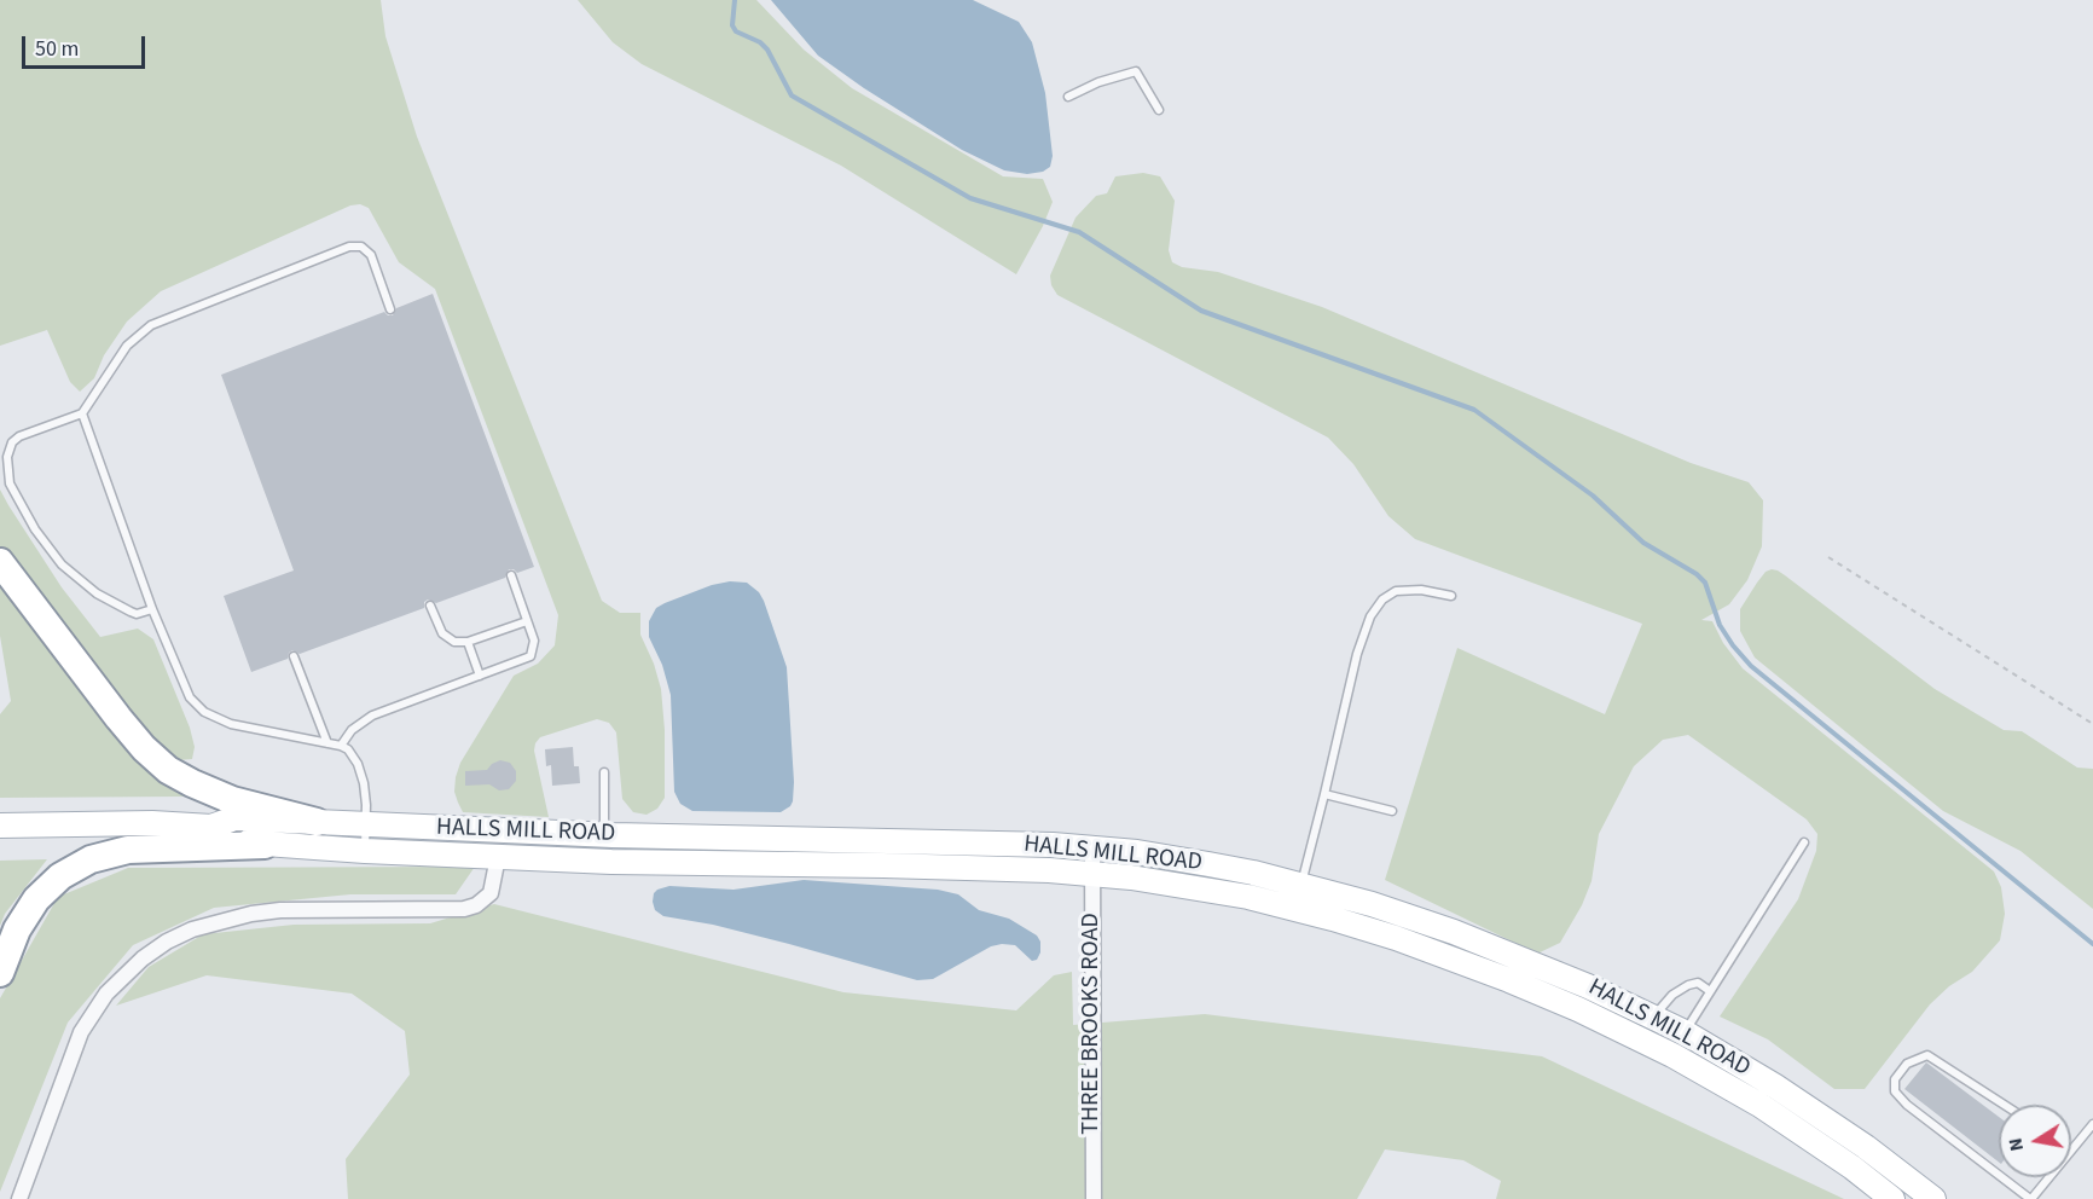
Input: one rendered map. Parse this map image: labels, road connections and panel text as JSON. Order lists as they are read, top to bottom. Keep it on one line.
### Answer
{"streets":{"main road":["HALLS MILL ROAD"],"street":["THREE BROOKS ROAD"]},"crossings":[["HALLS MILL ROAD","THREE BROOKS ROAD"]],"scale_bar":"50 m","north":"left"}
